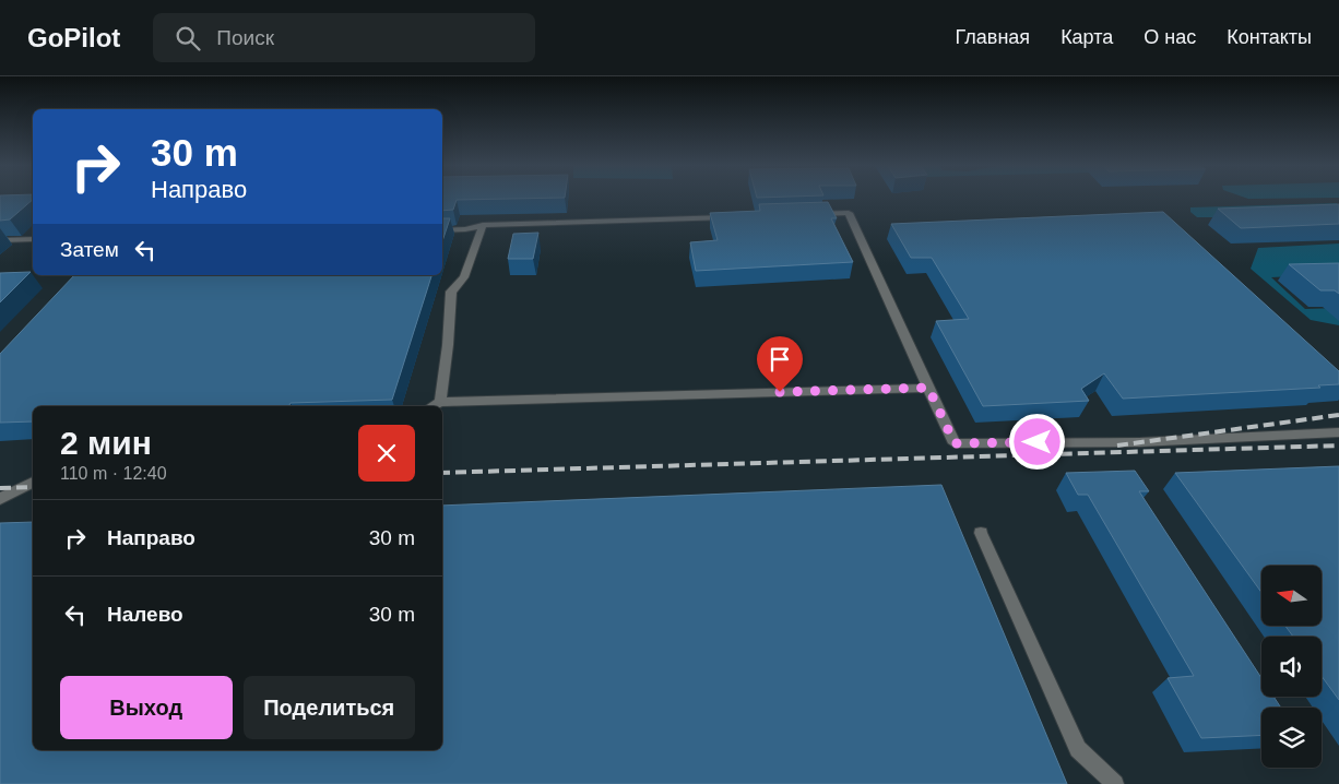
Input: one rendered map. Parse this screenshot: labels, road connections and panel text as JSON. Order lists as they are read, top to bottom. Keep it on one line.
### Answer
{"north":"left","page":{"header":"GoPilot","search":"Поиск","nav":["Главная","Карта","О нас","Контакты"],"turn":["30 m","Направо"],"then":"Затем","heading":["2 мин","110 m · 12:40"],"list":[{"name":"Направо","value":"30 m"},{"name":"Налево","value":"30 m"}],"buttons":["Выход","Поделиться"]}}
